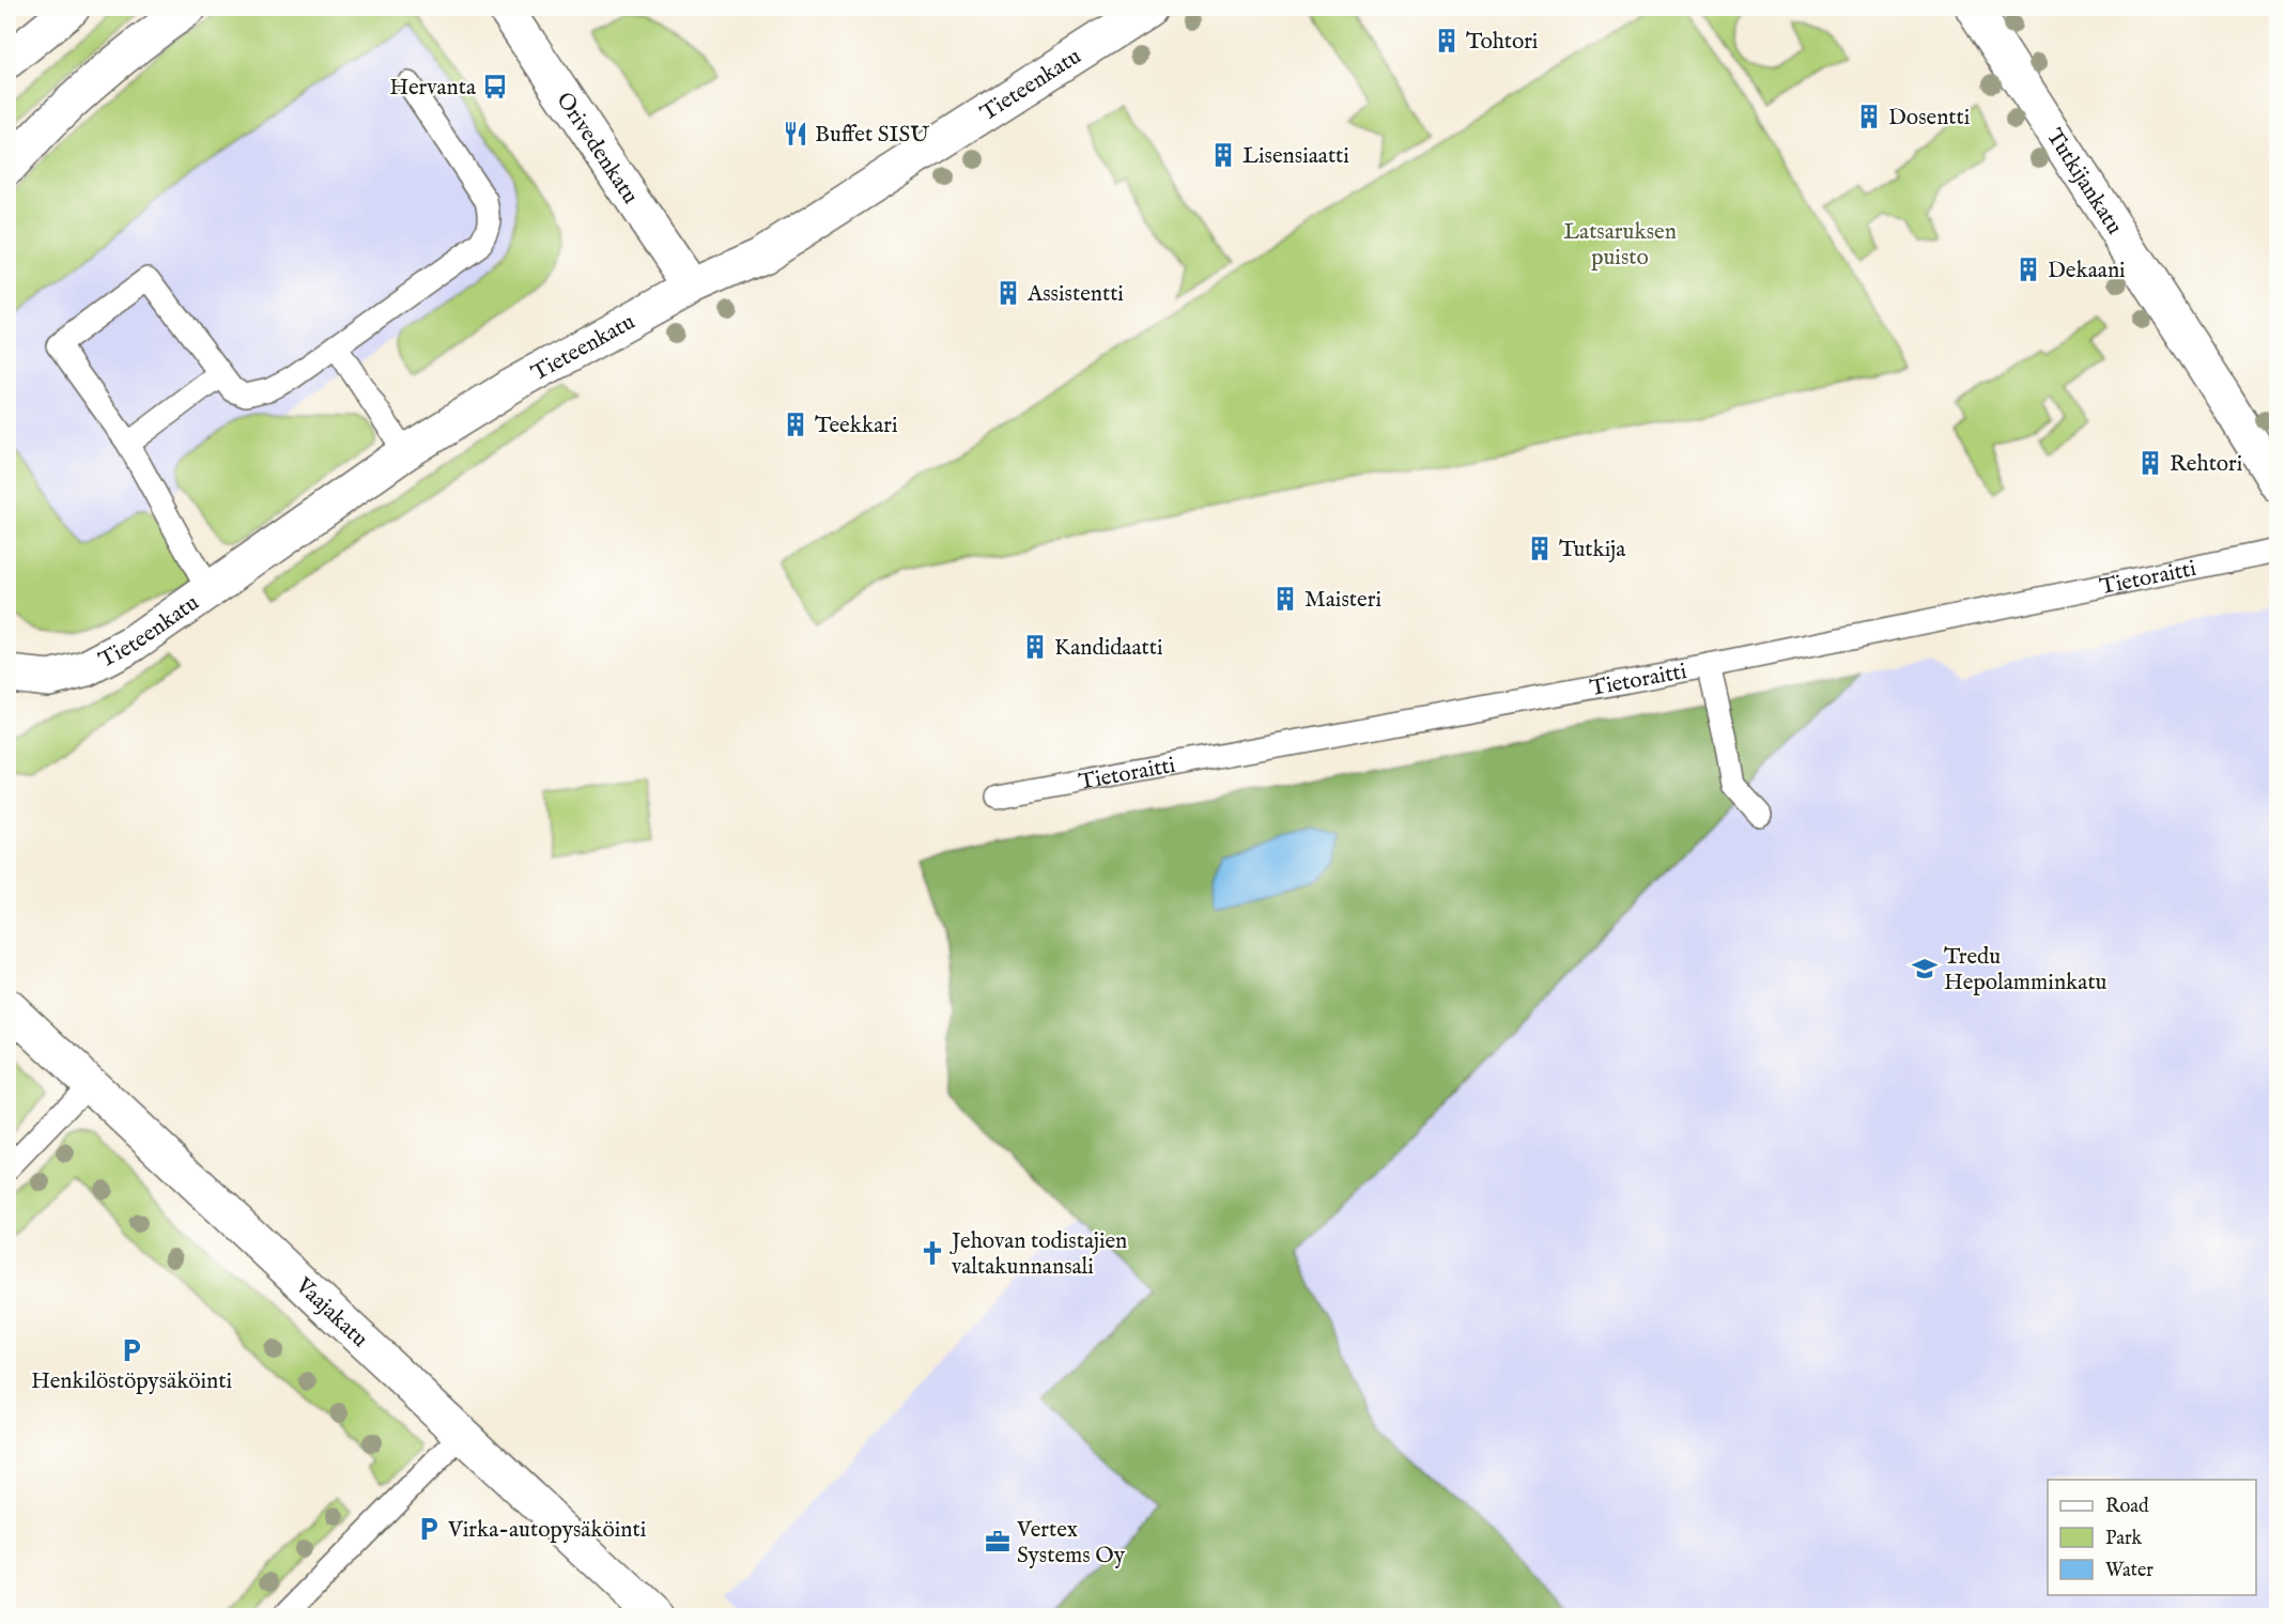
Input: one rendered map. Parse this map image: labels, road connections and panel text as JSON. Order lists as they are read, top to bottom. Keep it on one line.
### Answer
{"streets":{"street":["Tieteenkatu","Orivedenkatu","Tutkijankatu","Vaajakatu"],"lane":["Tietoraitti"]},"crossings":[["Tieteenkatu","Orivedenkatu"]],"parks":["Latsaruksen puisto"],"places":{"building":["Tohtori","Dosentti","Lisensiaatti","Dekaani","Assistentti","Teekkari","Rehtori","Tutkija","Maisteri","Kandidaatti"],"bus stop":["Hervanta"],"restaurant":["Buffet SISU"],"school or university":["Tredu Hepolamminkatu"],"church":["Jehovan todistajien valtakunnansali"],"parking":["Henkilöstöpysäköinti","Virka-autopysäköinti"],"office":["Vertex Systems Oy"]},"legend":["Road","Park","Water"]}
